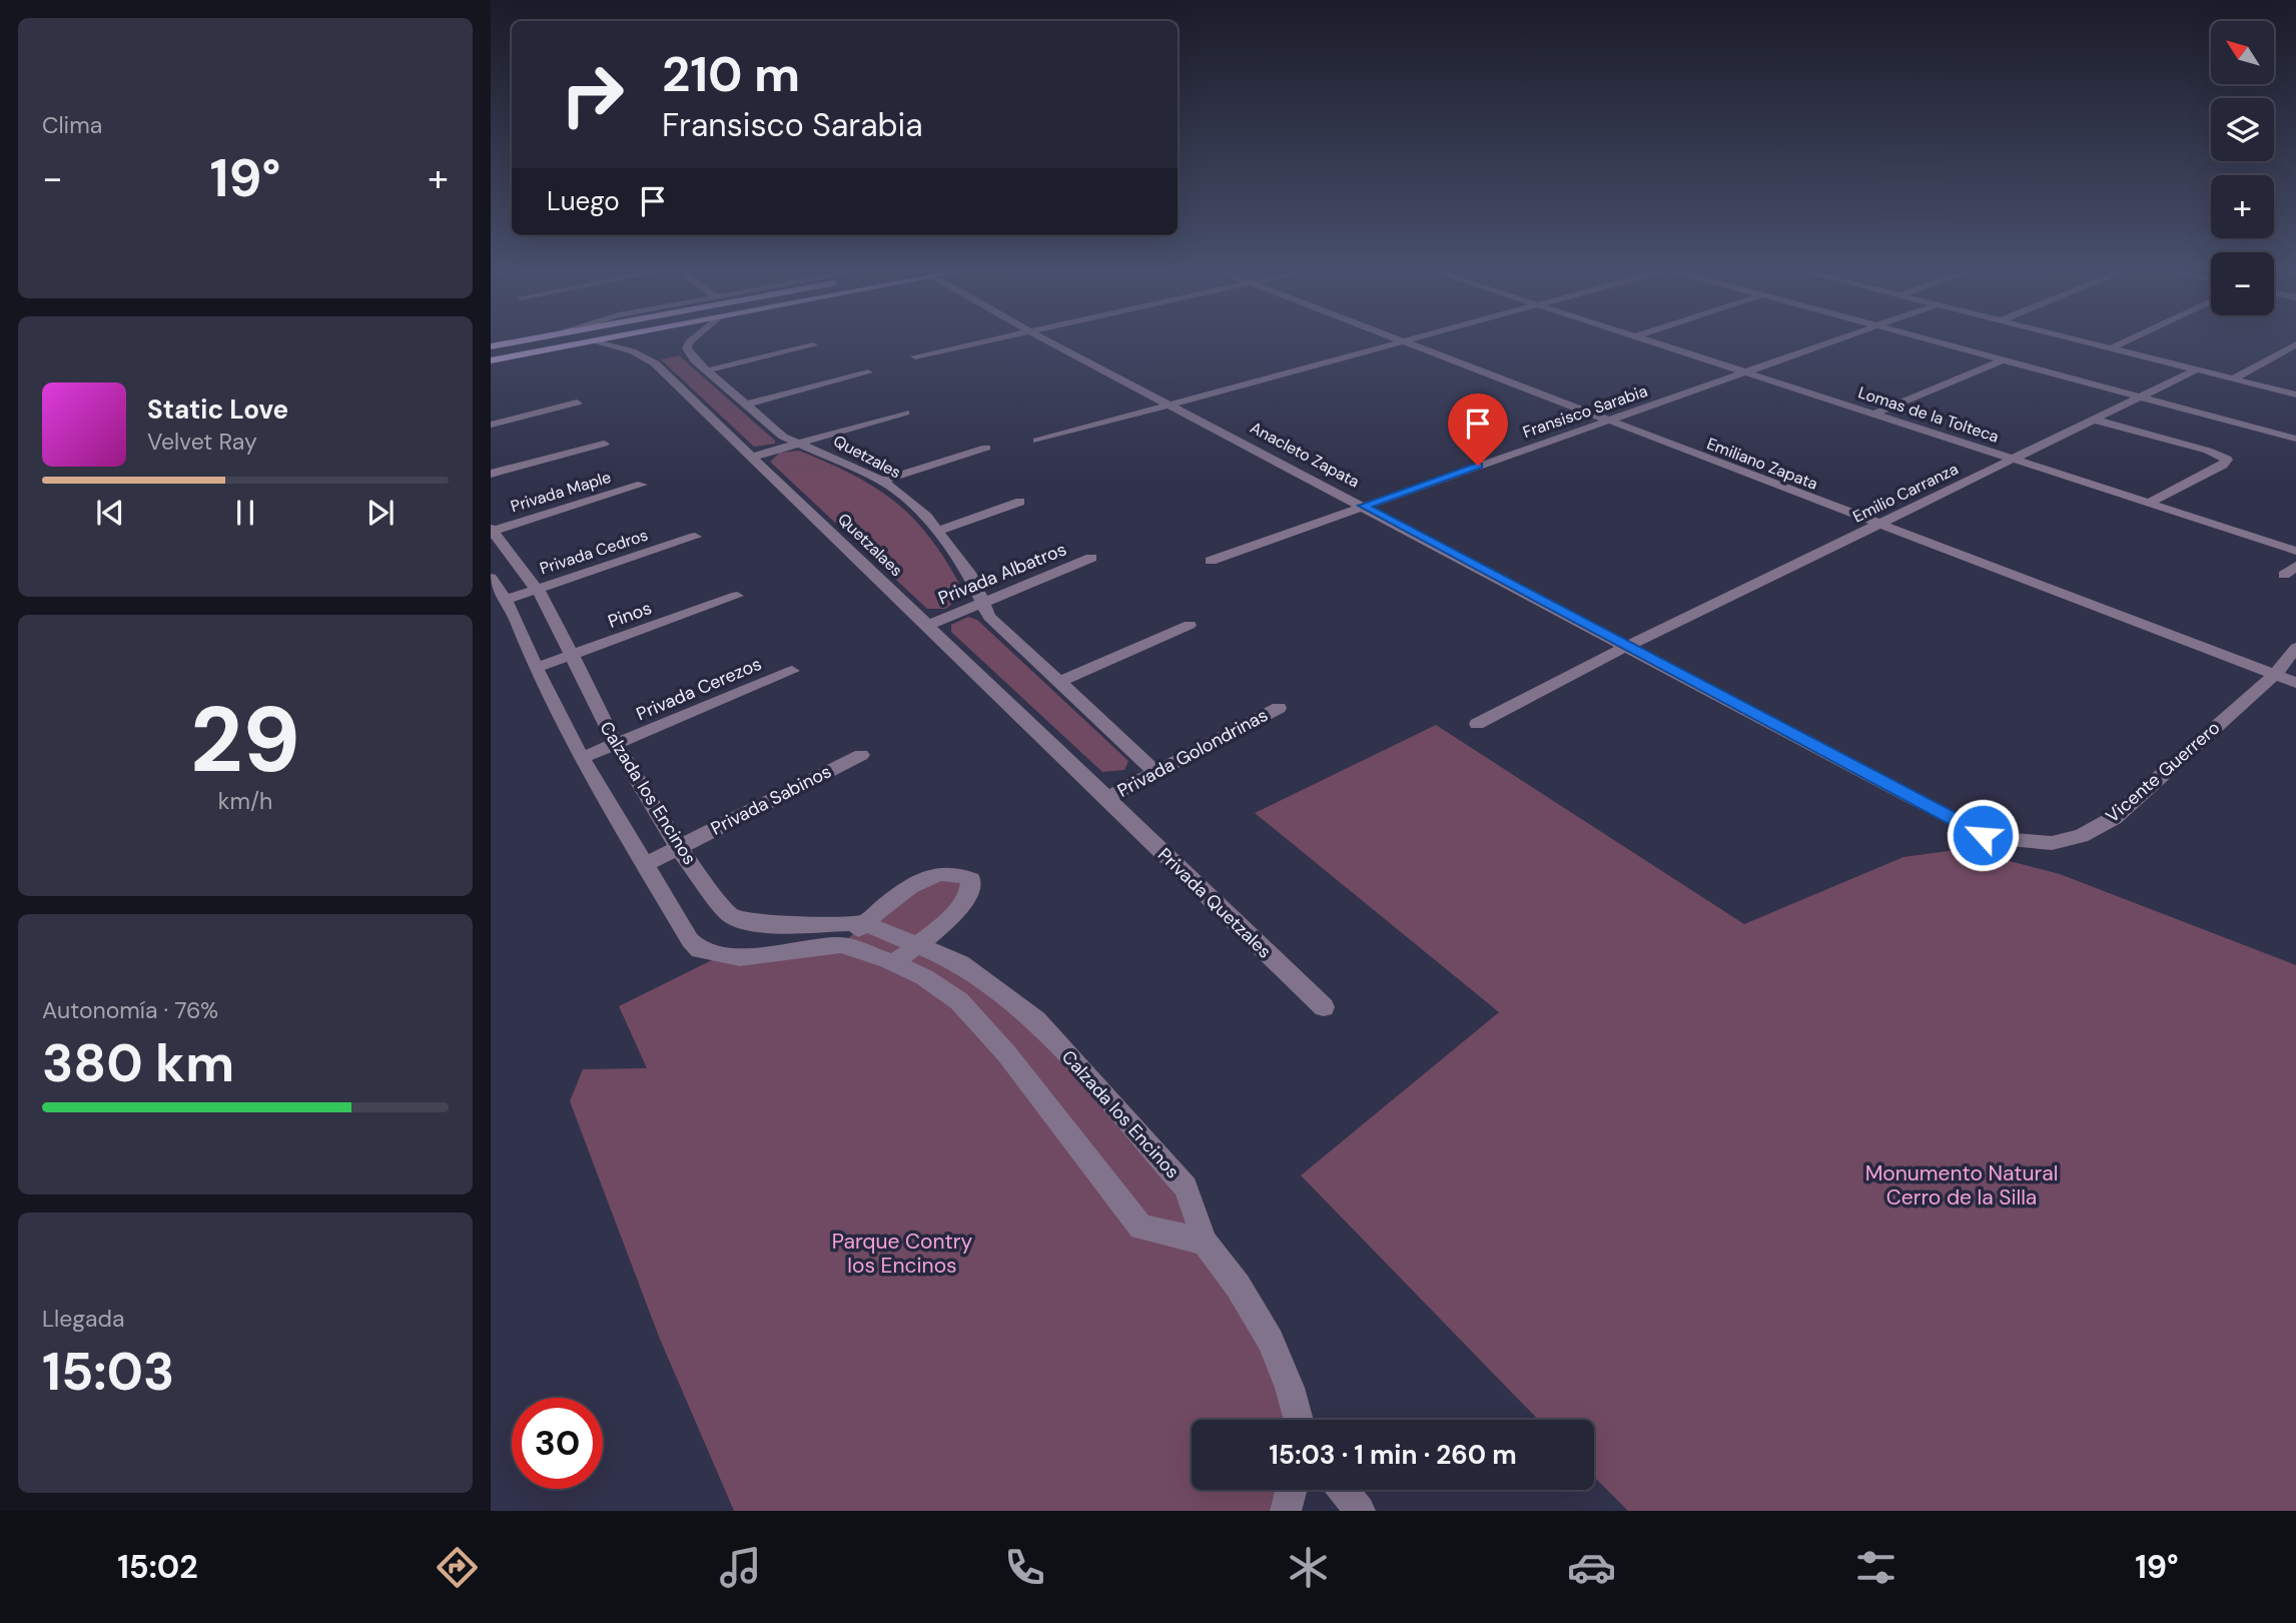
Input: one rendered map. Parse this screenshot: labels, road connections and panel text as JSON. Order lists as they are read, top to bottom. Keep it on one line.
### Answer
{"streets":{"street":["Fransisco Sarabia","Lomas de la Tolteca","Anacleto Zapata","Quetzales","Emiliano Zapata","Privada Maple","Emilio Carranza","Quetzalaes","Privada Cedros","Privada Albatros","Pinos","Privada Cerezos","Privada Golondrinas","Vicente Guerrero","Calzada los Encinos","Privada Sabinos","Privada Quetzales"]},"crossings":[["Fransisco Sarabia","Lomas de la Tolteca"],["Fransisco Sarabia","Anacleto Zapata"],["Fransisco Sarabia","Emiliano Zapata"],["Lomas de la Tolteca","Emilio Carranza"],["Anacleto Zapata","Emilio Carranza"],["Anacleto Zapata","Vicente Guerrero"],["Quetzales","Privada Albatros"],["Quetzales","Privada Golondrinas"],["Emiliano Zapata","Emilio Carranza"],["Emiliano Zapata","Vicente Guerrero"],["Privada Maple","Calzada los Encinos"],["Quetzalaes","Privada Albatros"],["Quetzalaes","Privada Golondrinas"],["Quetzalaes","Privada Quetzales"],["Privada Cedros","Calzada los Encinos"],["Pinos","Calzada los Encinos"],["Privada Cerezos","Calzada los Encinos"],["Privada Golondrinas","Privada Quetzales"],["Calzada los Encinos","Privada Sabinos"]],"parks":["Monumento Natural Cerro de la Silla","Parque Contry los Encinos"],"north":"top left","page":{"tile":["Clima",["29","km/h"],["Autonomía · 76%","380 km"],["Llegada","15:03"]],"map_buttons":["+","−"],"turn":["210 m","Fransisco Sarabia"],"heat":["−","19°","+"],"then":"Luego","song":["Static Love","Velvet Ray"],"limit":"30","trip":"15:03 · 1 min · 260 m","tabs":["15:02","19°"]}}
